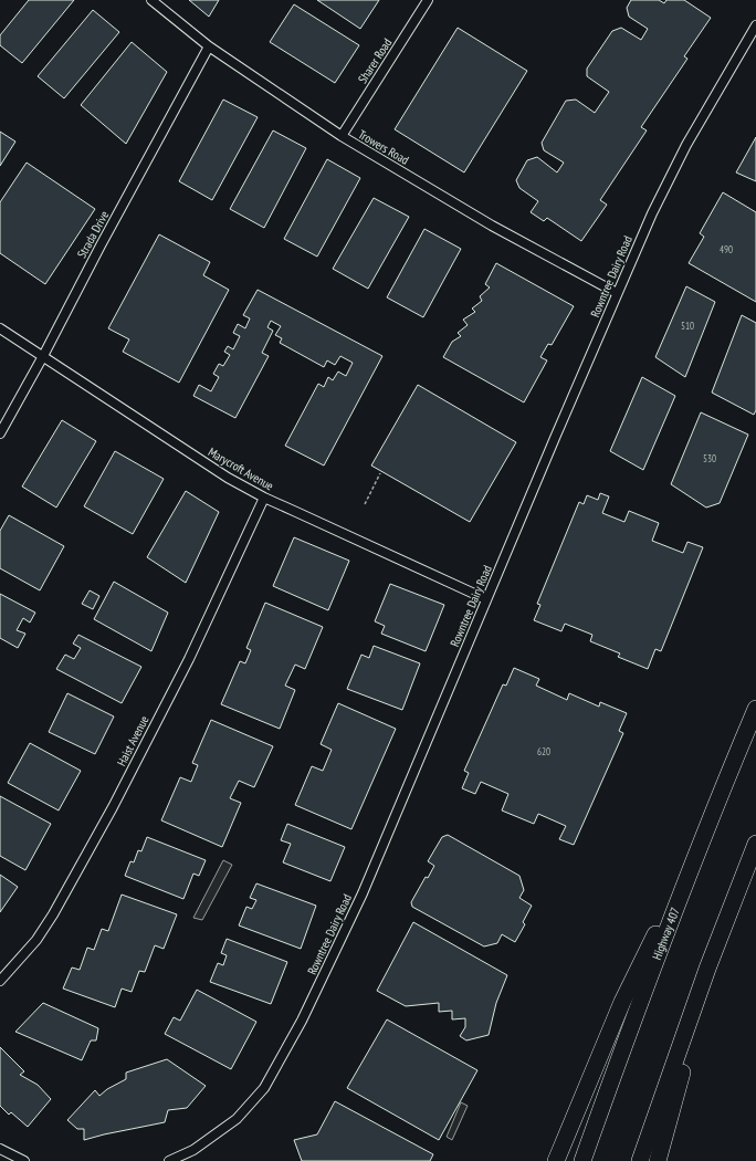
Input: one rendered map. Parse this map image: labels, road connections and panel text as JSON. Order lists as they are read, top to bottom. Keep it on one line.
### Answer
{"streets":{"highway":["Highway 407"],"street":["Sharer Road","Trowers Road","Strada Drive","Rowntree Dairy Road","Marycroft Avenue","Haist Avenue"]},"crossings":[["Sharer Road","Trowers Road"],["Trowers Road","Strada Drive"],["Trowers Road","Rowntree Dairy Road"],["Strada Drive","Marycroft Avenue"],["Rowntree Dairy Road","Marycroft Avenue"],["Marycroft Avenue","Haist Avenue"]],"house_numbers":["490","510","530","620"]}
